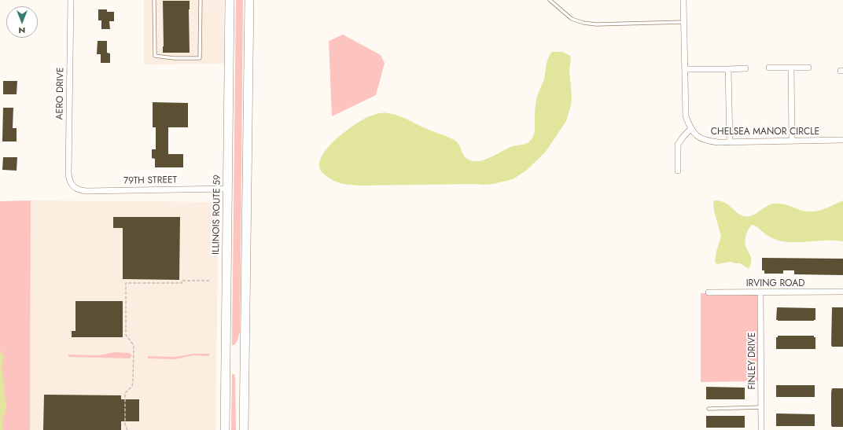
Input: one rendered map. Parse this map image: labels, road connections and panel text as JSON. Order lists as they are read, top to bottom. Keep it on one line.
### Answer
{"streets":{"main road":["ILLINOIS ROUTE 59"],"street":["AERO DRIVE","CHELSEA MANOR CIRCLE","79TH STREET","IRVING ROAD","FINLEY DRIVE"]},"crossings":[["AERO DRIVE","79TH STREET"],["79TH STREET","ILLINOIS ROUTE 59"],["IRVING ROAD","FINLEY DRIVE"]],"north":"bottom"}
